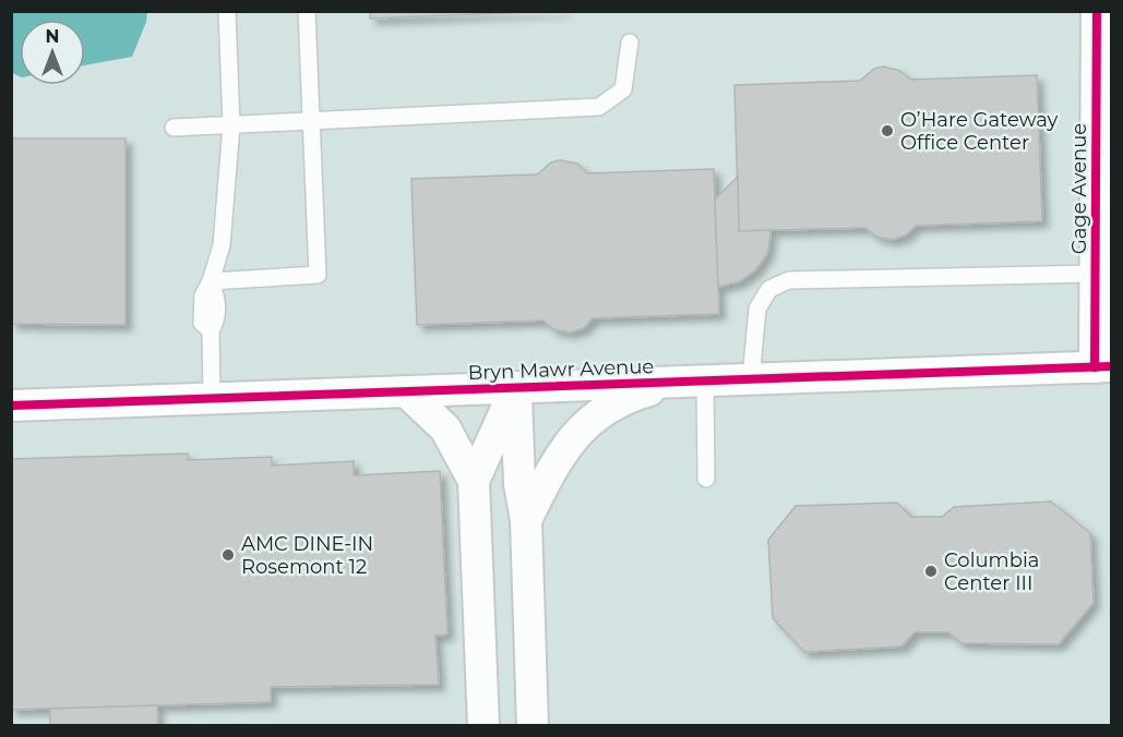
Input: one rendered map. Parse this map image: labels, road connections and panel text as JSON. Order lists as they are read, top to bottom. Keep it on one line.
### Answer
{"streets":{"street":["Gage Avenue","Bryn Mawr Avenue"]},"crossings":[["Gage Avenue","Bryn Mawr Avenue"]],"places":["O’Hare Gateway Office Center","AMC DINE-IN Rosemont 12","Columbia Center III"],"north":"top"}
